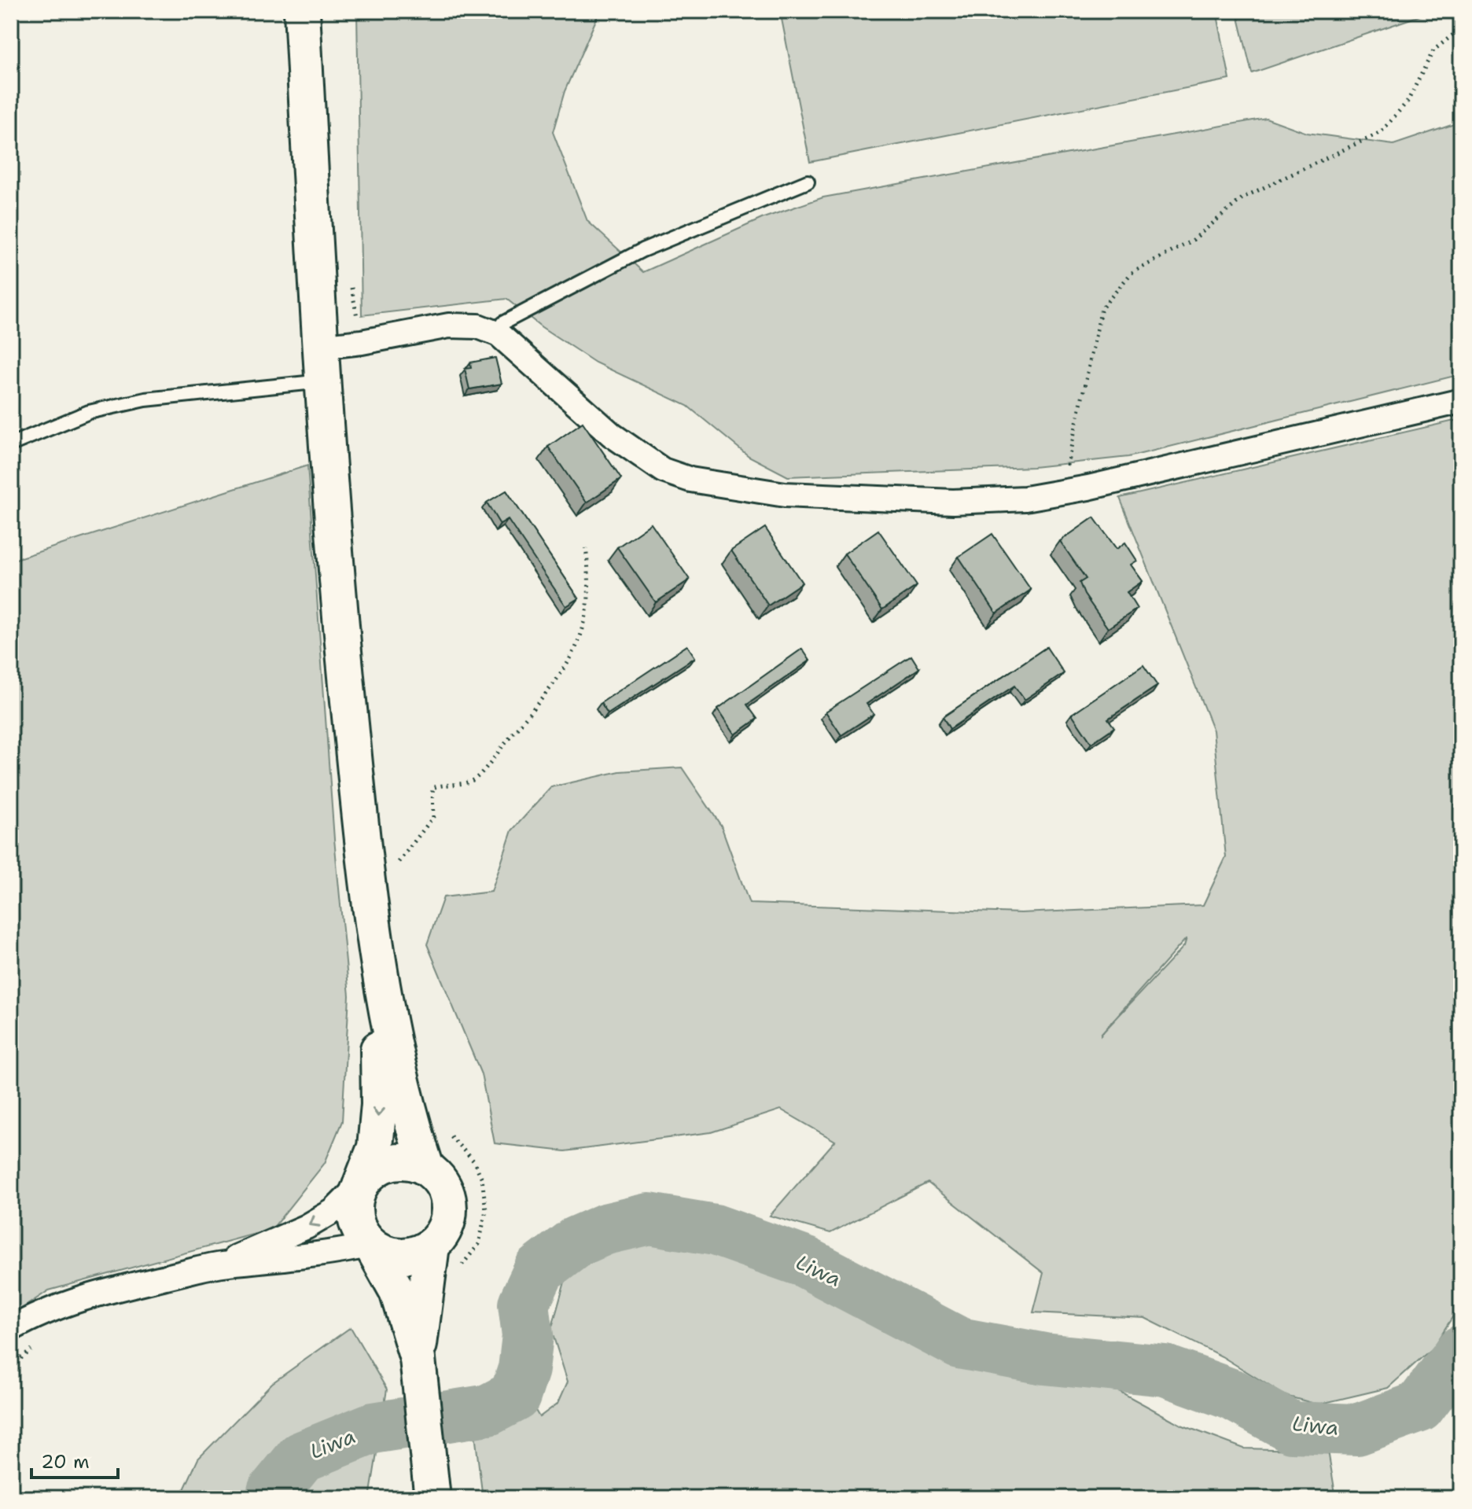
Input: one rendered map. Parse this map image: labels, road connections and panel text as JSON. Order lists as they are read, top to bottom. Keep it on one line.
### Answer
{"water":["Liwa"],"scale_bar":"20 m"}
